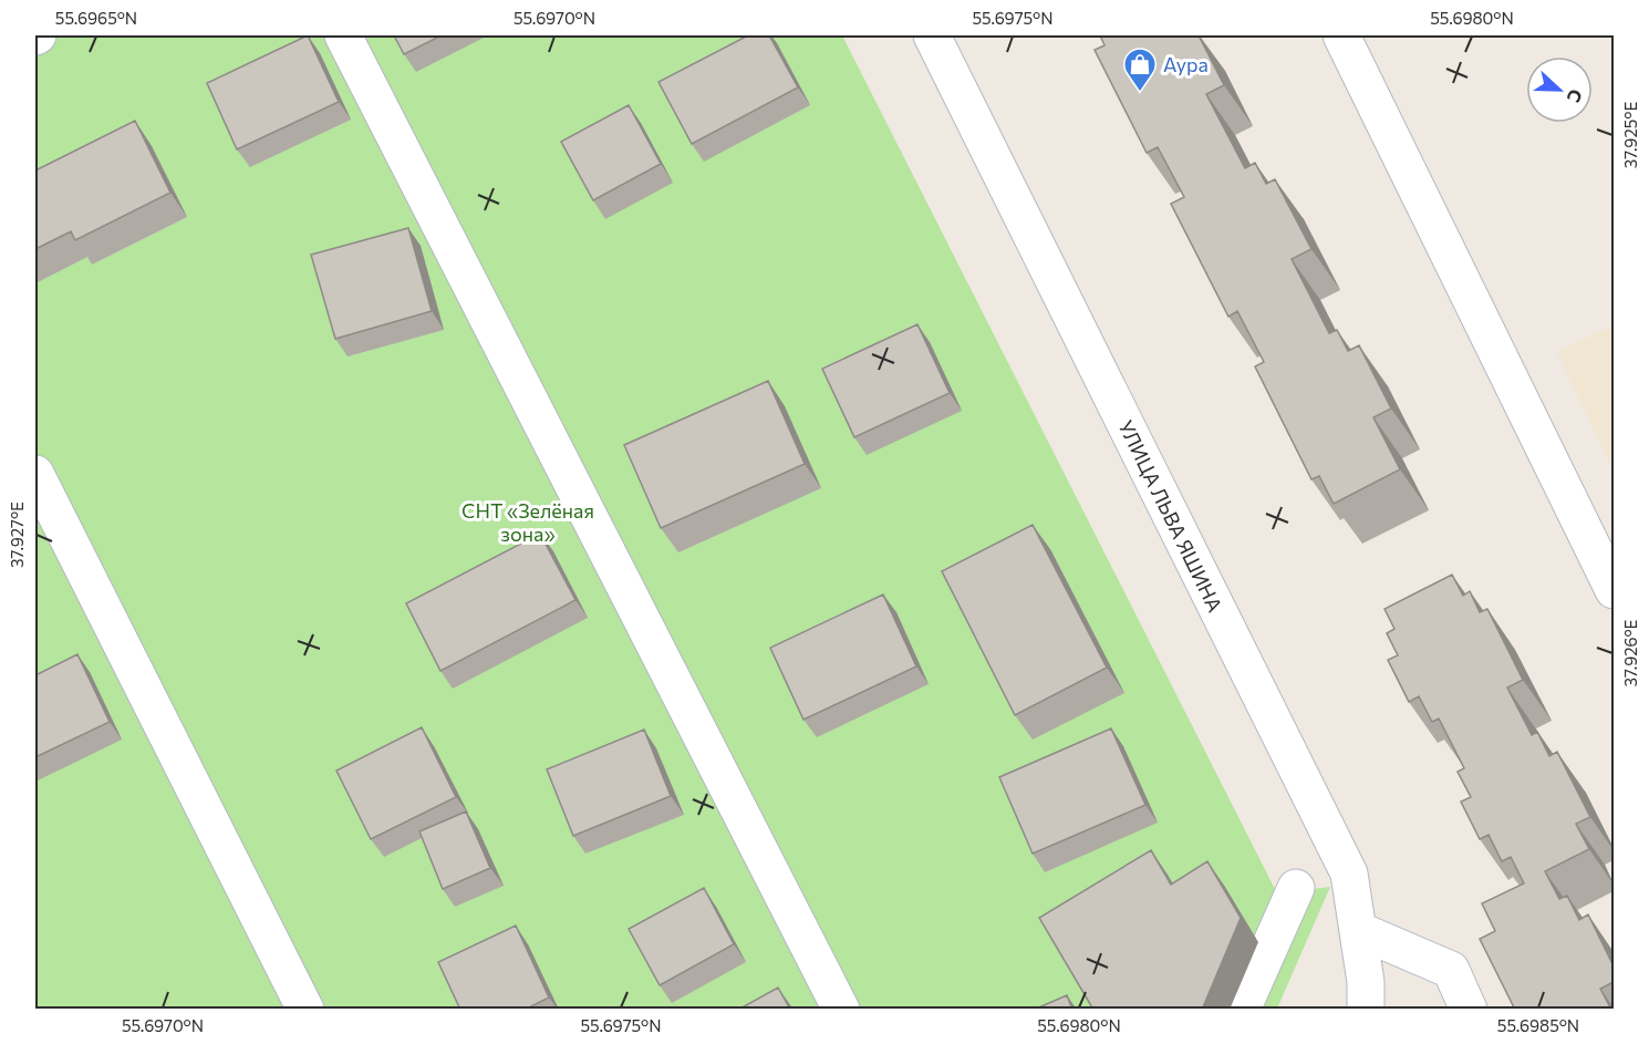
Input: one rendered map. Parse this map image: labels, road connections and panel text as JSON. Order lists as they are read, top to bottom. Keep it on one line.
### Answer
{"streets":{"street":["УЛИЦА ЛЬВА ЯШИНА"]},"parks":["СНТ «Зелёная зона»"],"places":{"shop":["Аура"]},"north":"right","coordinates":["55.6965°N","55.6970°N","55.6975°N","55.6980°N","37.925°E","37.927°E","37.926°E","55.6985°N"]}
